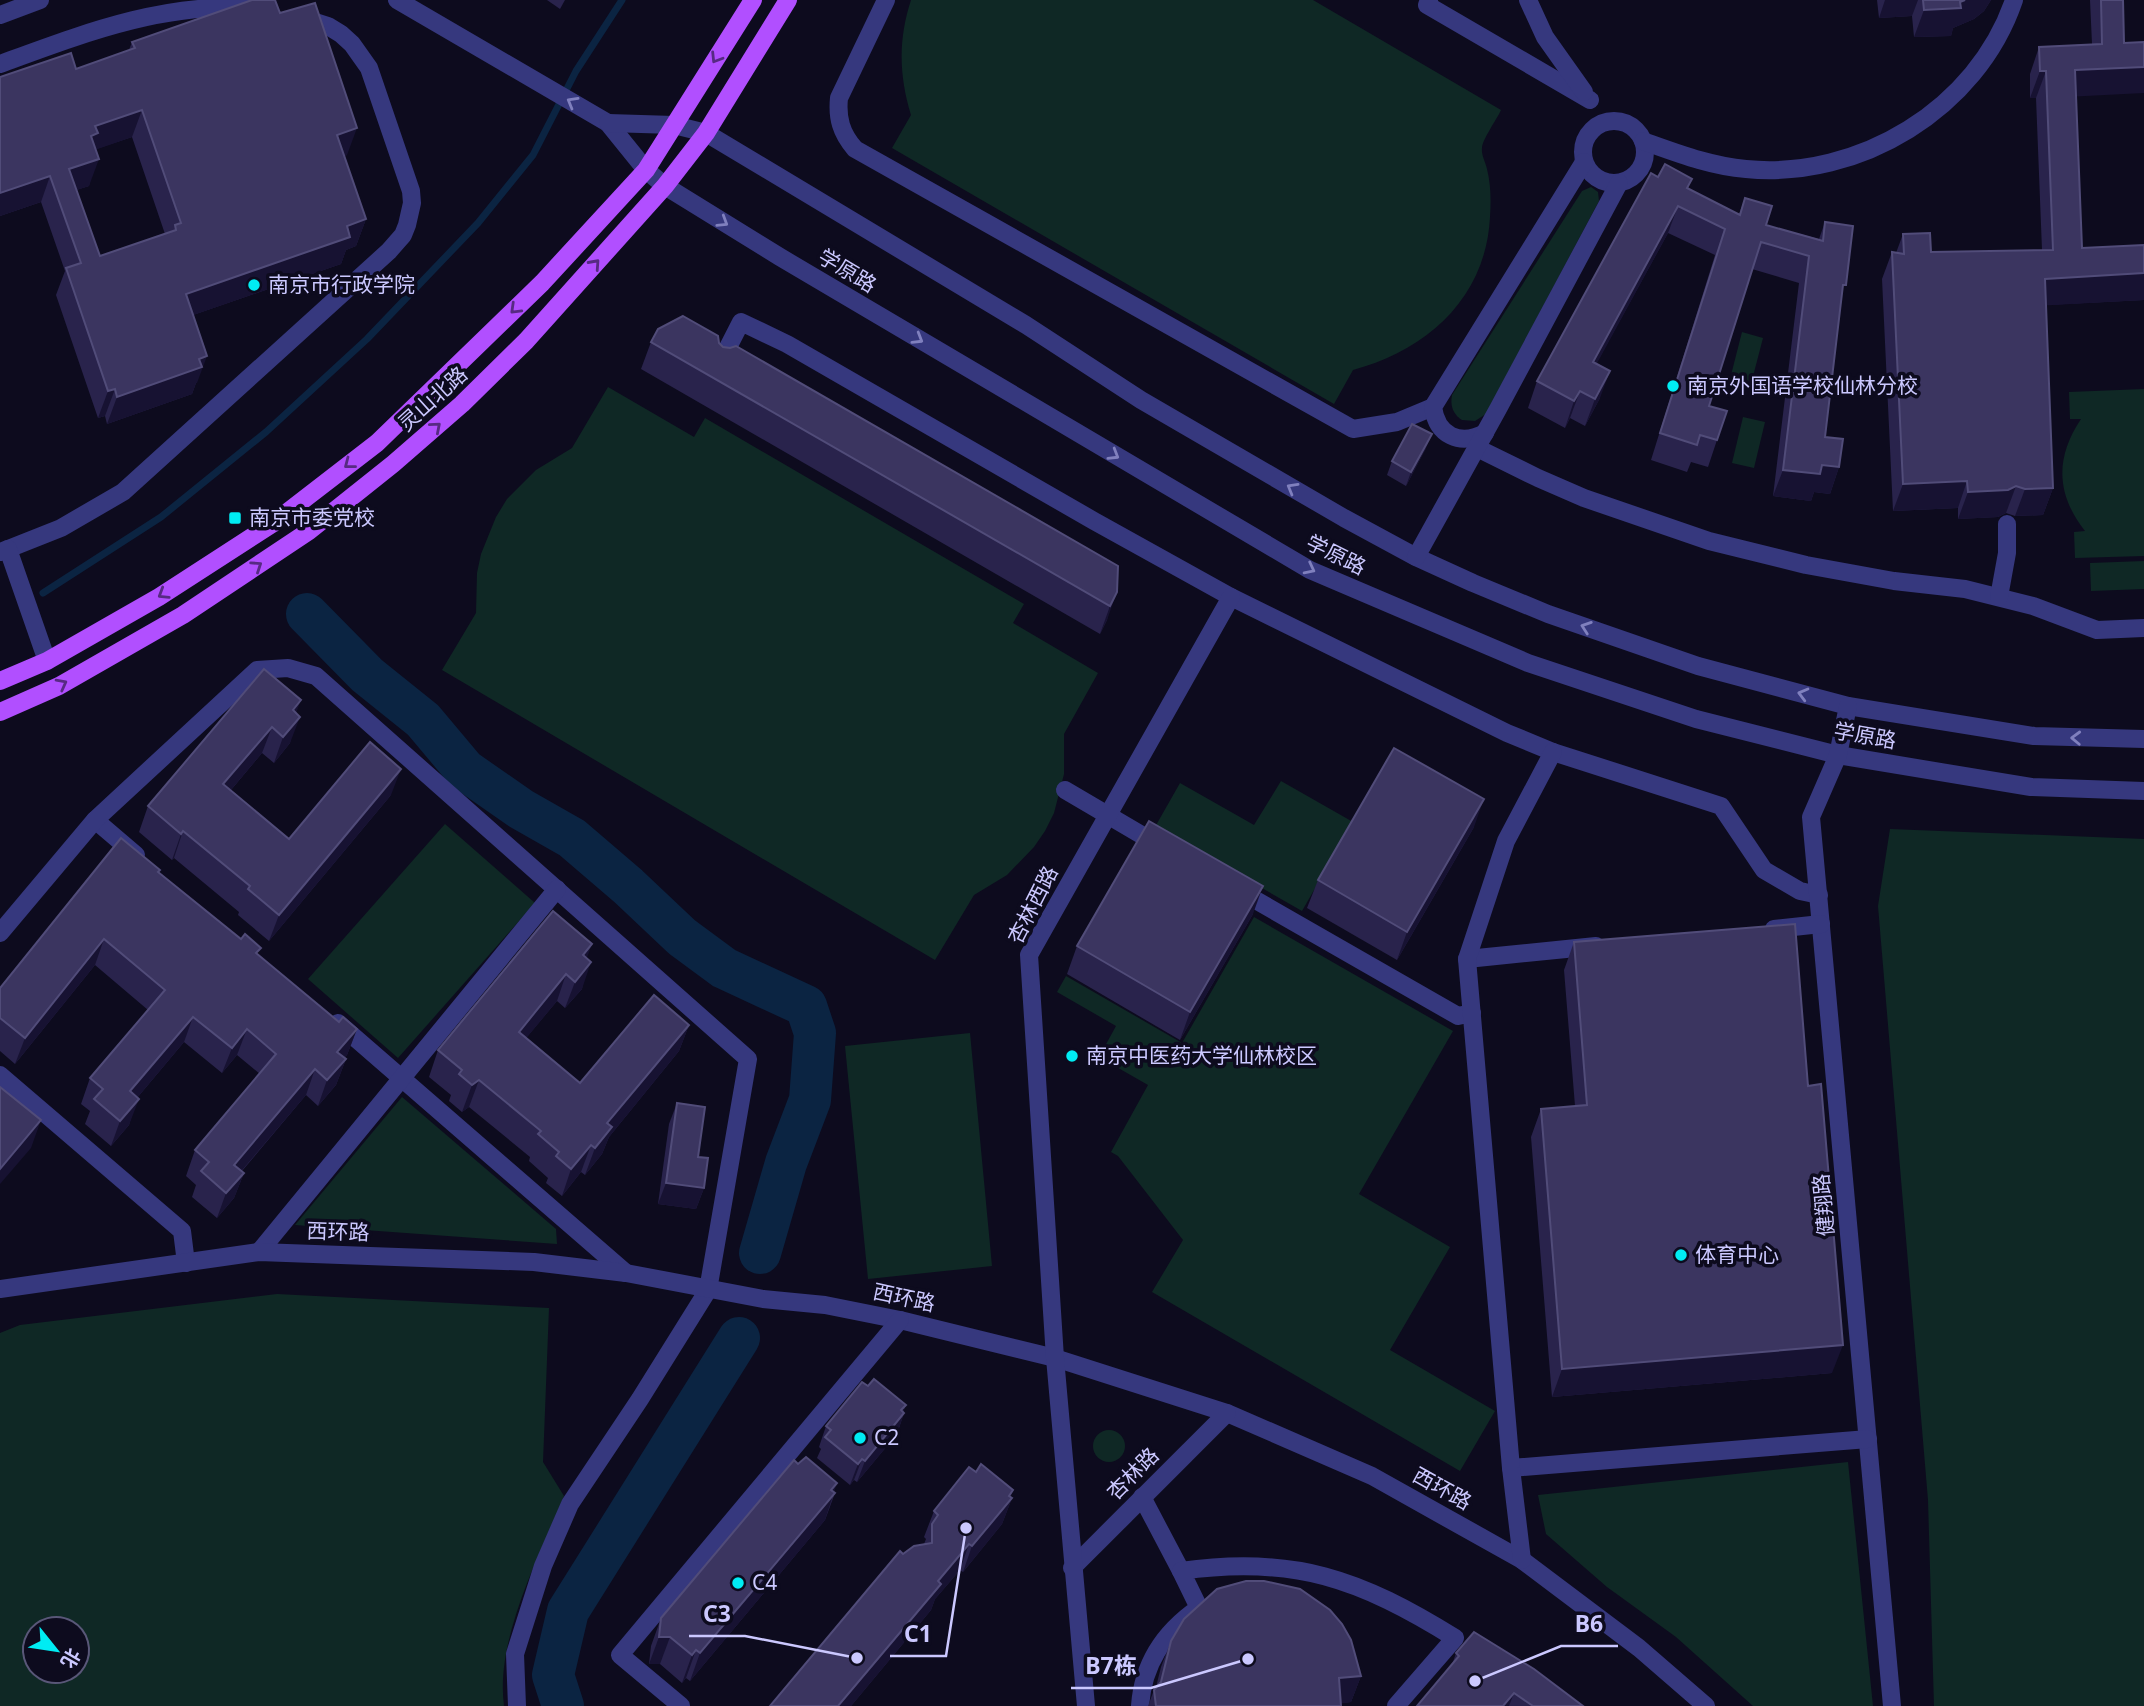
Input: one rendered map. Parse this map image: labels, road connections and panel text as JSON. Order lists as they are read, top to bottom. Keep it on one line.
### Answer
{"streets":{"main road":["灵山北路"],"street":["学原路","杏林西路","健翔路","西环路","杏林路"]},"crossings":[["学原路","灵山北路"],["学原路","健翔路"],["杏林西路","西环路"],["西环路","杏林路"]],"places":{"other":["南京市行政学院","南京外国语学校仙林分校","南京中医药大学仙林校区","体育中心","C2","C1","C4","C3","B7栋","B6"],"transit":["南京市委党校"]},"north":"bottom right"}
